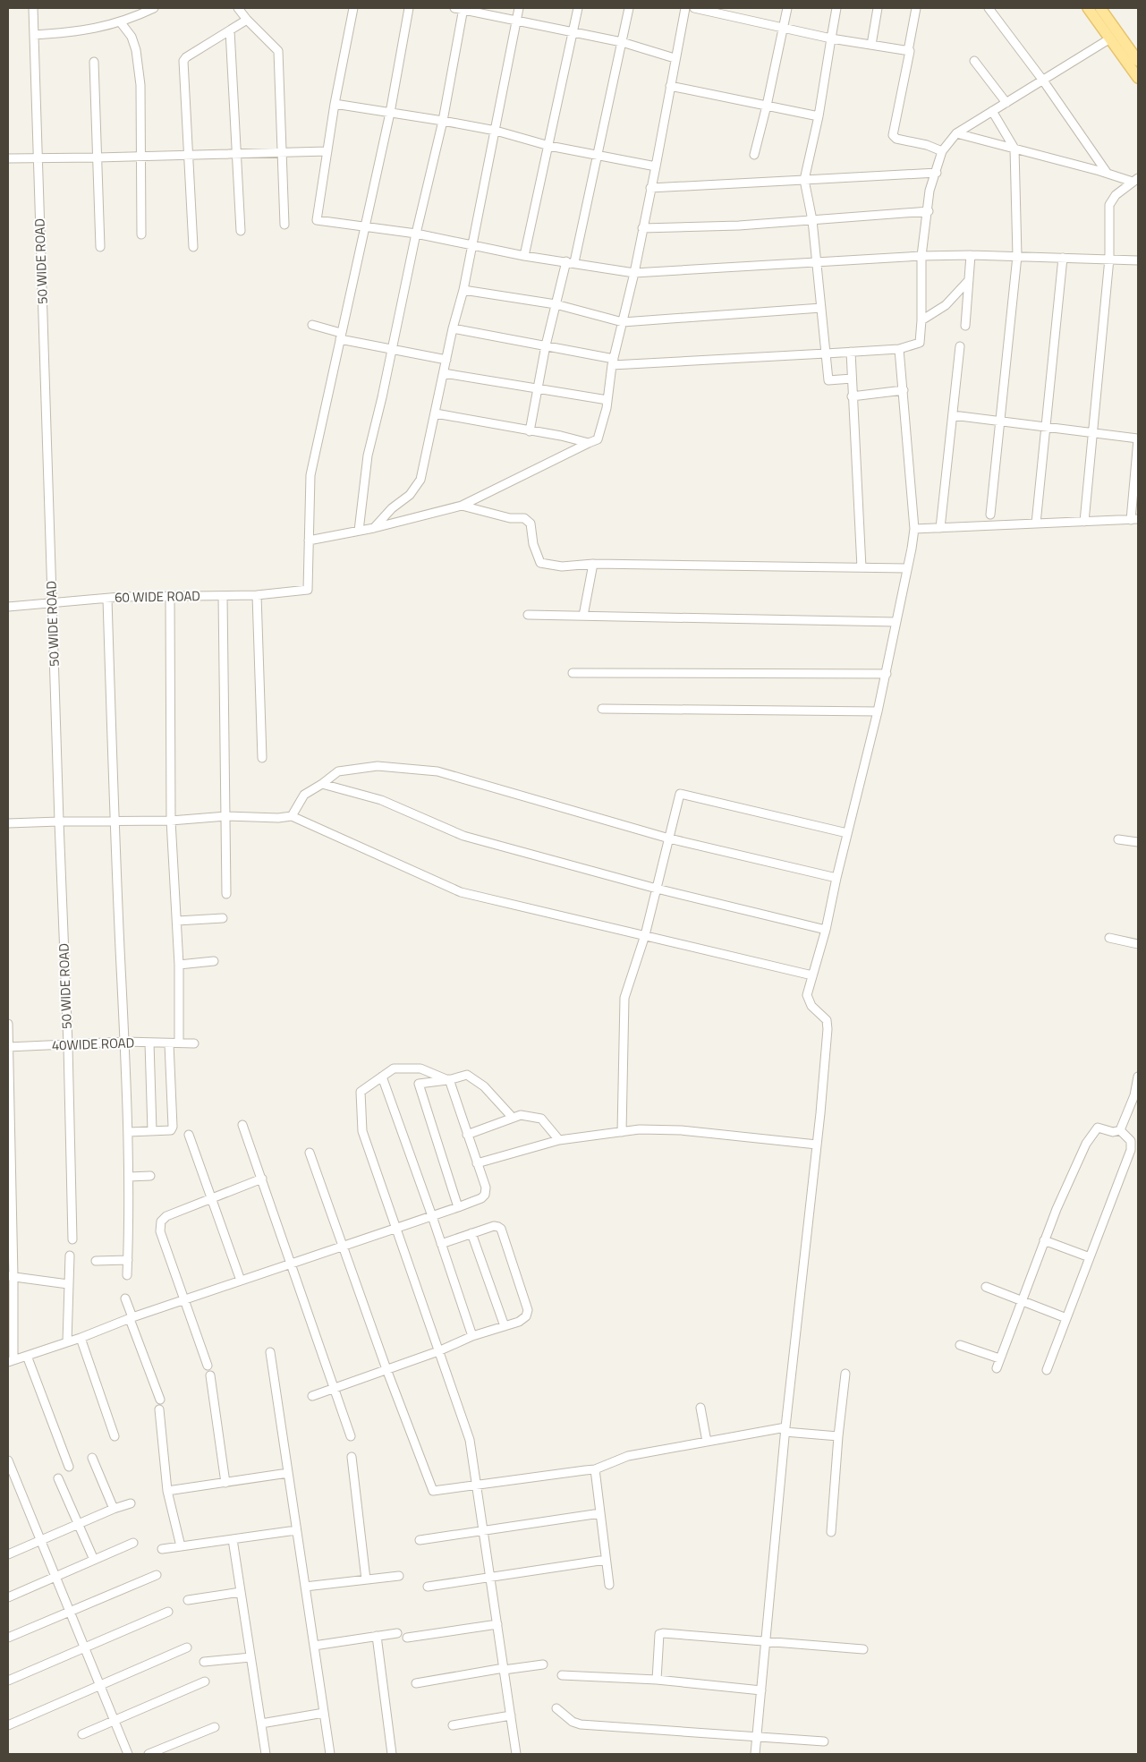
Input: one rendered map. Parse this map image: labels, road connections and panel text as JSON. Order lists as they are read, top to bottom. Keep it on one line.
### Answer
{"streets":{"street":["50 WIDE ROAD","60 WIDE ROAD","40WIDE ROAD"]},"crossings":[["50 WIDE ROAD","60 WIDE ROAD"],["50 WIDE ROAD","40WIDE ROAD"]]}
